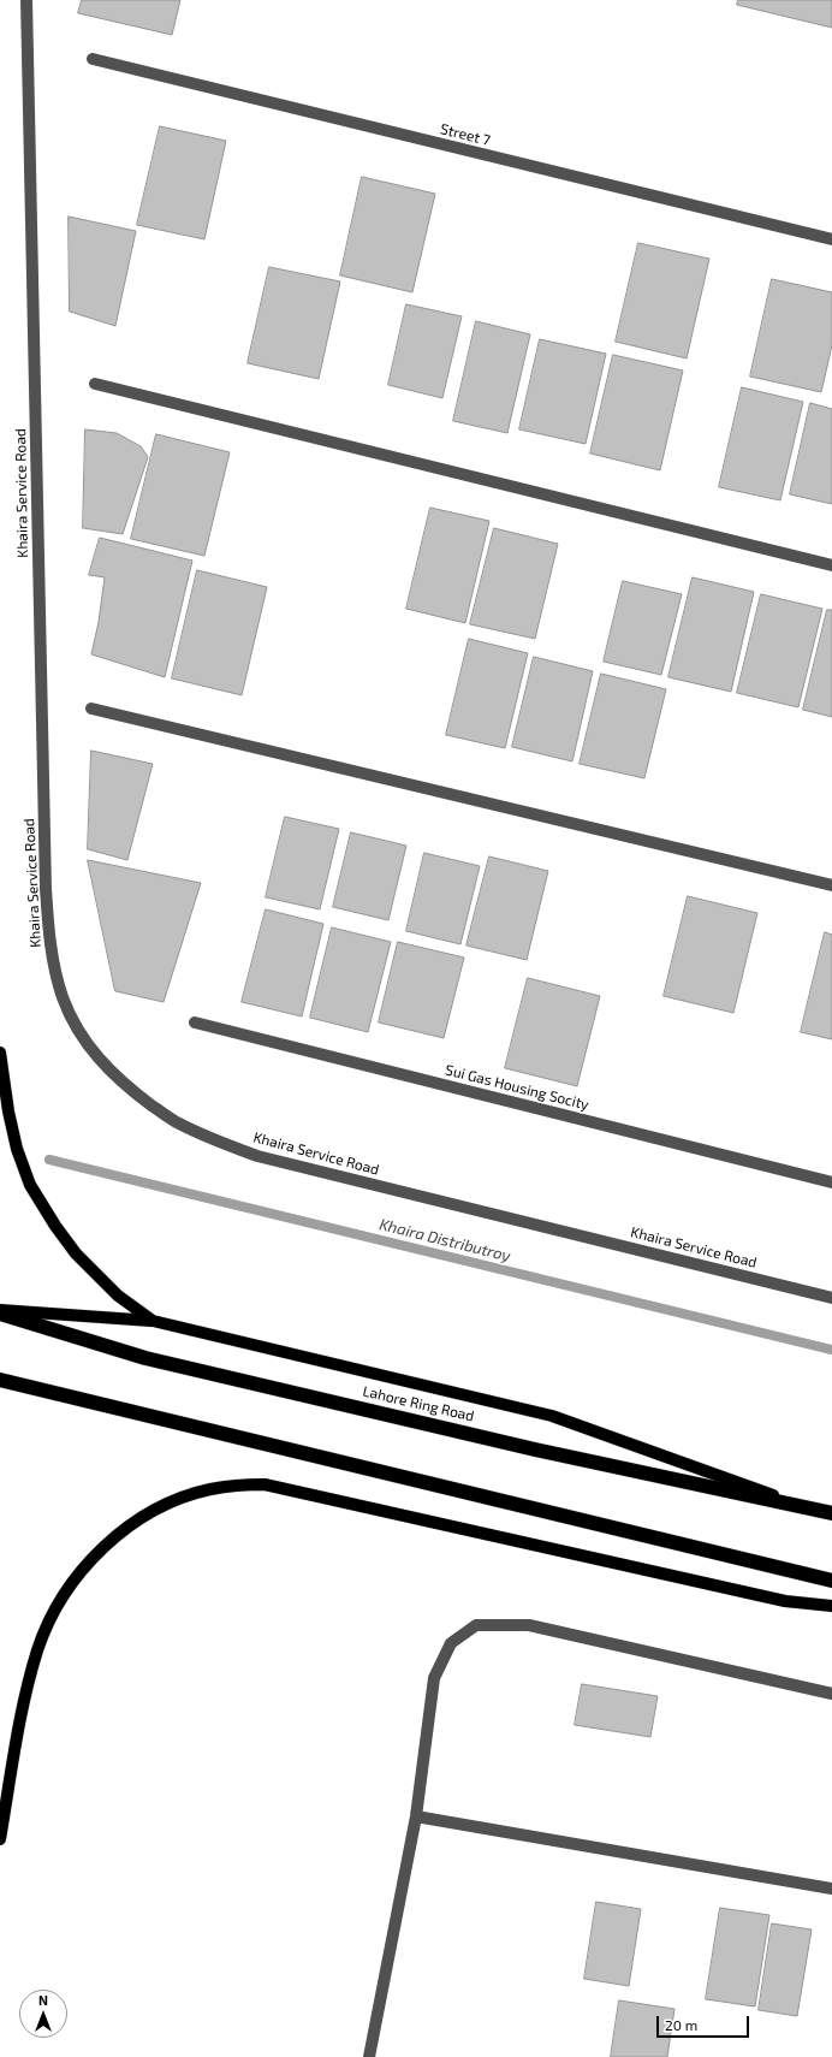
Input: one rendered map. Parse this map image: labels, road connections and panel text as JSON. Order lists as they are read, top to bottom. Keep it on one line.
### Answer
{"streets":{"highway":["Lahore Ring Road"],"street":["Street 7","Khaira Service Road","Sui Gas Housing Socity"]},"water":["Khaira Distributroy"],"scale_bar":"20 m","north":"top"}
